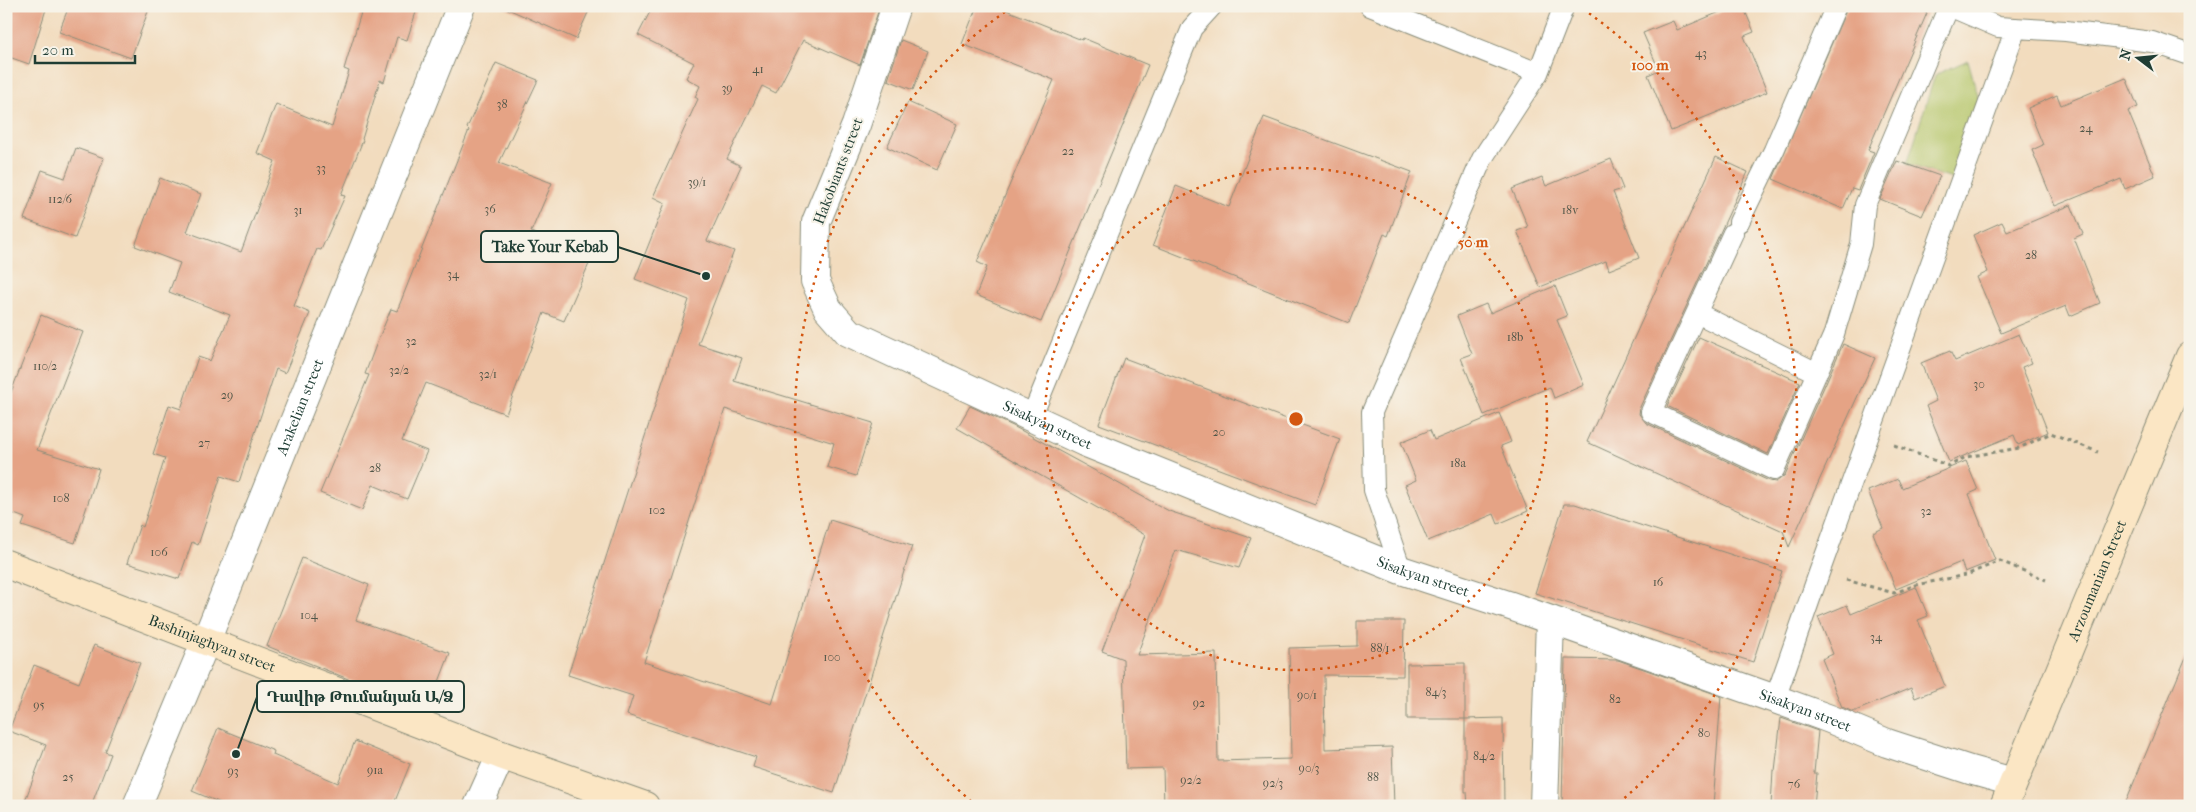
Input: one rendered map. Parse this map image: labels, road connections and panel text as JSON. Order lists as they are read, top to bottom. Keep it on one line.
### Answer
{"streets":{"main road":["Arzoumanian Street","Bashinjaghyan street"],"street":["Hakobiants street","Arakelian street","Sisakyan street"]},"crossings":[["Hakobiants street","Sisakyan street"],["Arakelian street","Bashinjaghyan street"],["Sisakyan street","Arzoumanian Street"]],"places":["Take Your Kebab","Դավիթ Թումանյան Ա/Ձ"],"house_numbers":["43","41","39","38","24","22","33","39/1","112/6","36","31","18v","28","34","18b","32","110/2","32/2","32/1","30","29","20","27","18a","28","108","102","32","106","16","104","34","88/1","100","84/3","90/1","82","92","95","80","84/2","90/3","91a","93","25","88","92/2","92/3","76"],"scale_bar":"20 m","north":"left","rings":["100 m","50 m"]}
